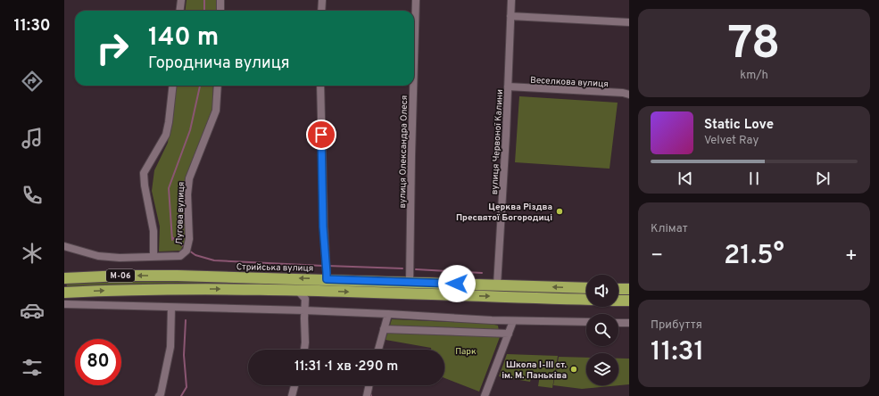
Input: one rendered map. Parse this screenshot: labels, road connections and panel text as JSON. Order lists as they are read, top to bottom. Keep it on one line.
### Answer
{"streets":{"highway":["Стрийська вулиця","М-06"],"street":["Веселкова вулиця","вулиця Червоної Калини","вулиця Олександра Олеся","Лугова вулиця"]},"crossings":[["Веселкова вулиця","вулиця Червоної Калини"],["вулиця Червоної Калини","Стрийська вулиця"],["вулиця Олександра Олеся","Стрийська вулиця"]],"parks":["Парк"],"places":["Церква Різдва Пресвятої Богородиці","Школа І-ІІІ ст. ім. М. Паньківа"],"page":{"tabs":"11:30","tile":[["78","km/h"],"Клімат",["Прибуття","11:31"]],"turn":["140 m","Городнича вулиця"],"song":["Static Love","Velvet Ray"],"heat":["−","21.5°","+"],"limit":"80","trip":"11:31 · 1 хв · 290 m"}}
